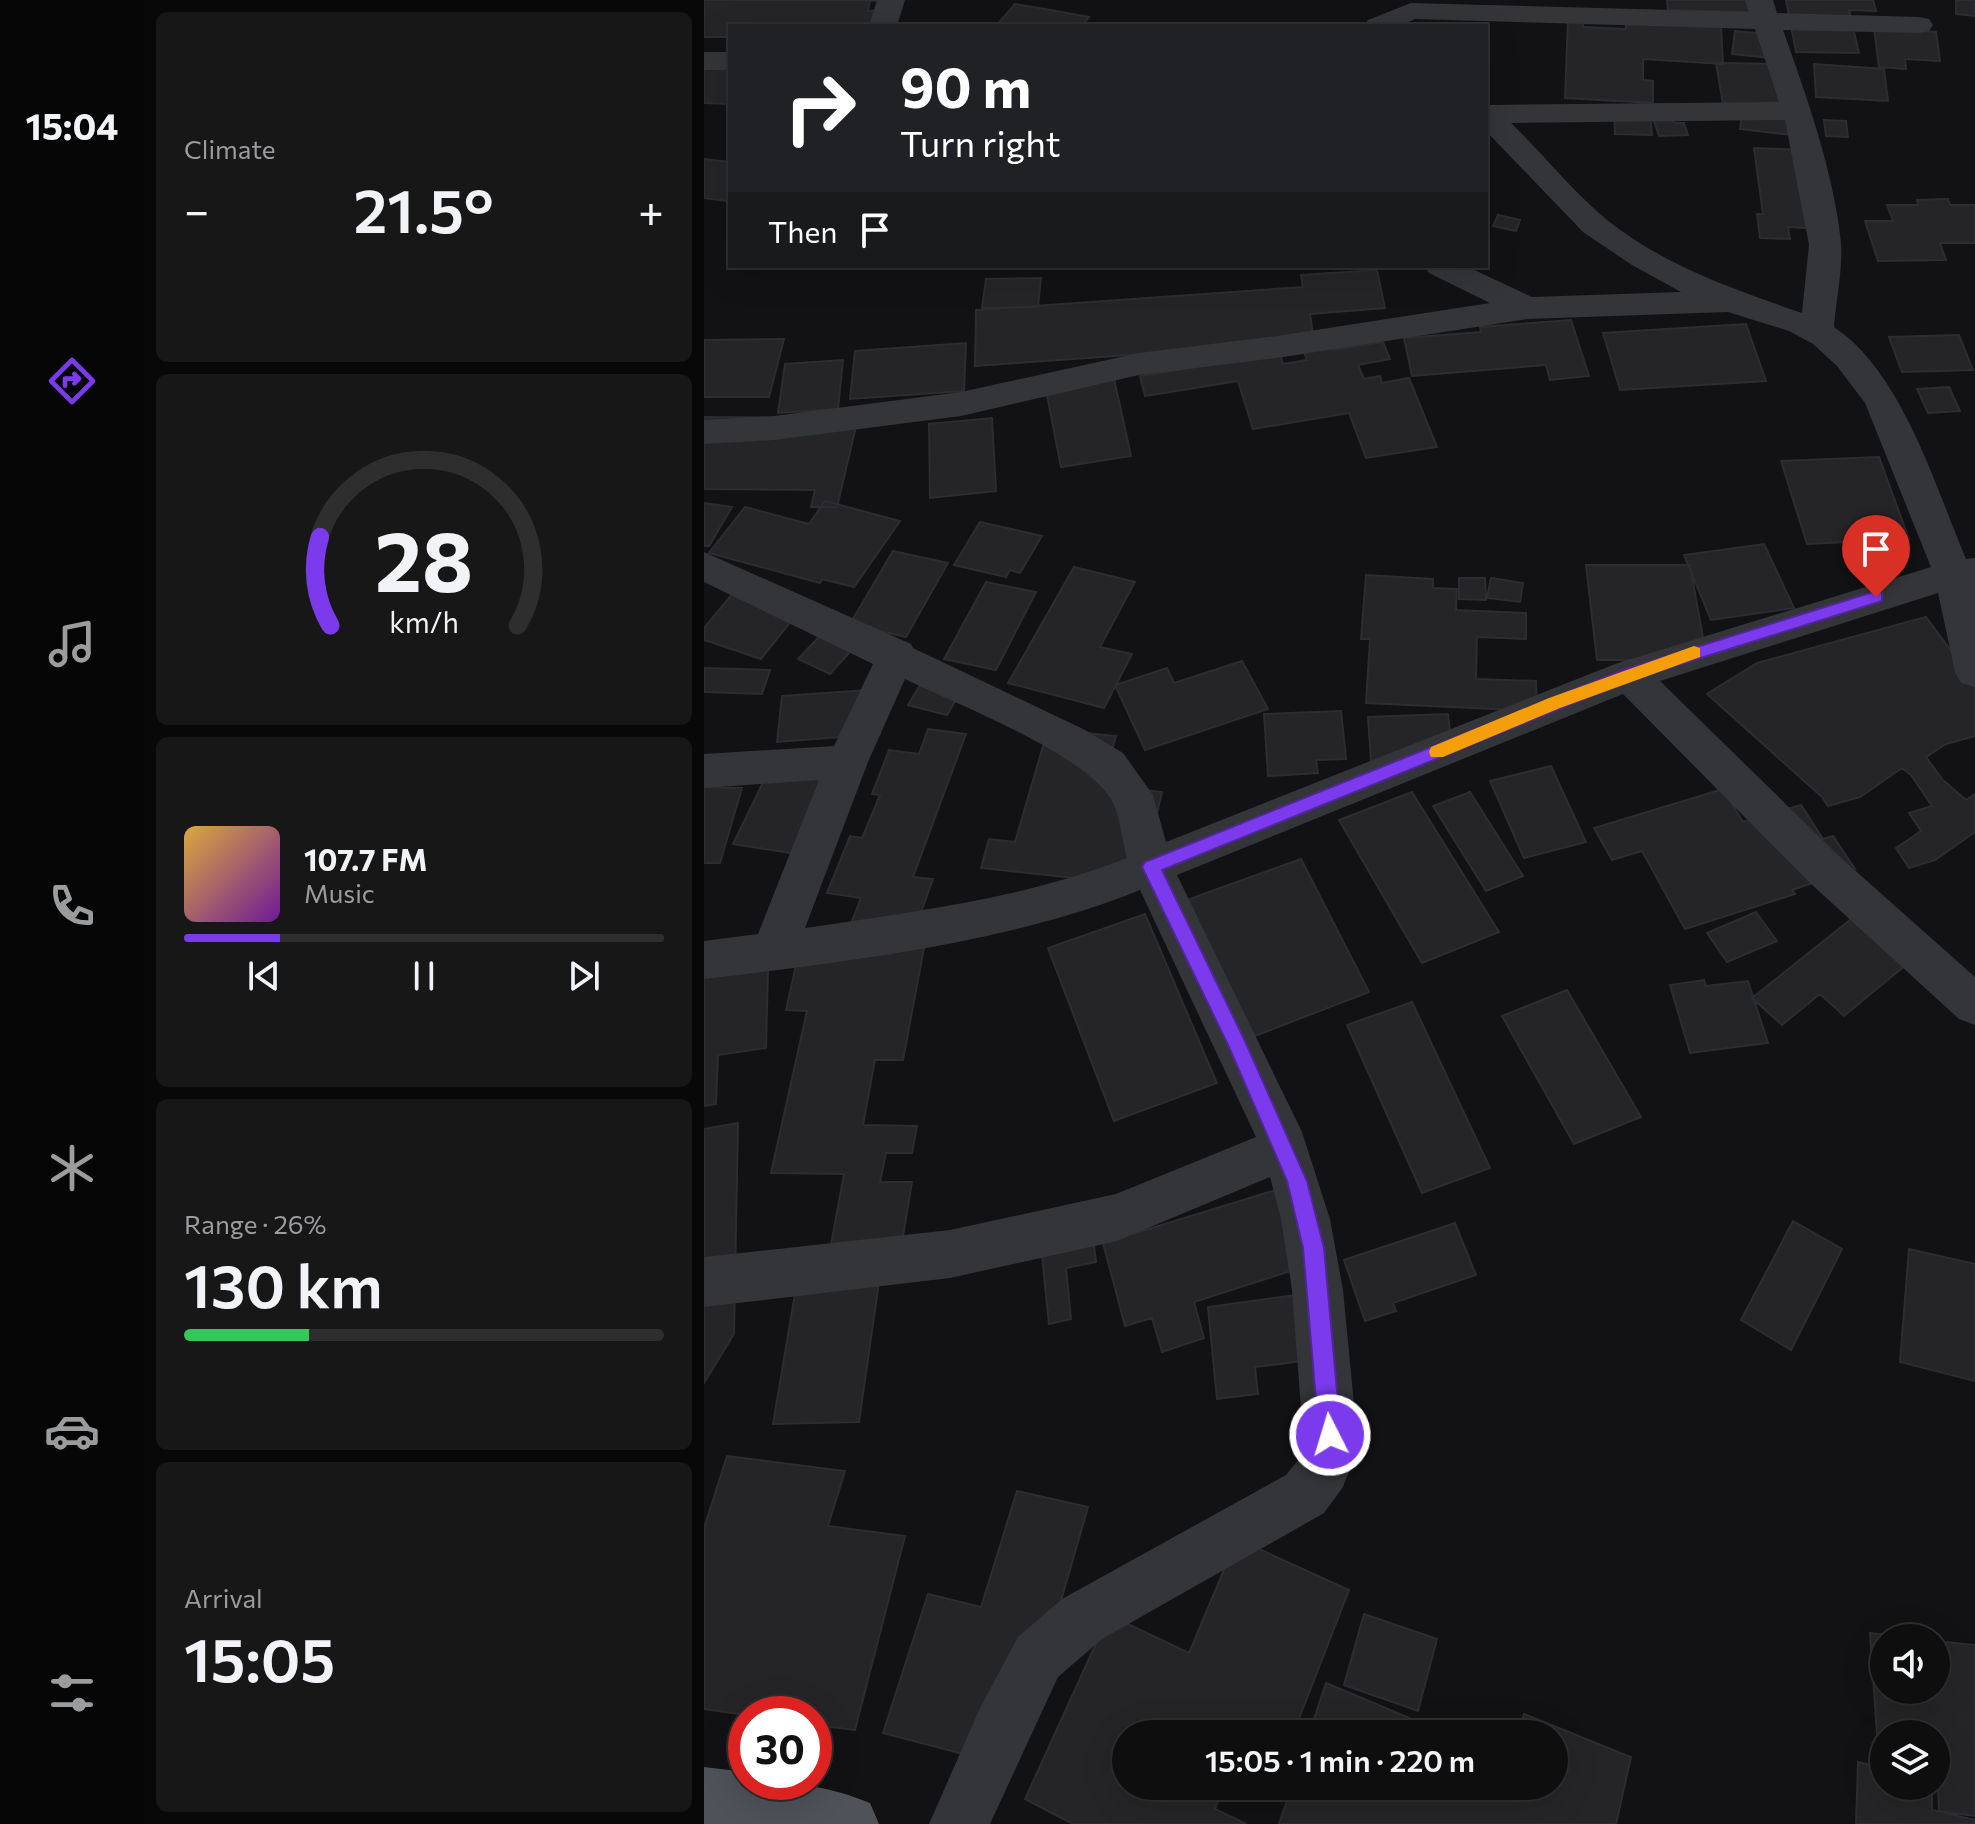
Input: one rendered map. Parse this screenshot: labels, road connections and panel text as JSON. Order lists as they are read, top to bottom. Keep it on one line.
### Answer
{"page":{"tabs":"15:04","tile":["Climate",["Range · 26%","130 km"],["Arrival","15:05"]],"turn":["90 m","Turn right"],"heat":["−","21.5°","+"],"then":"Then","song":["107.7 FM","Music"],"limit":"30","trip":"15:05 · 1 min · 220 m","gauge":["28","km/h"]}}
